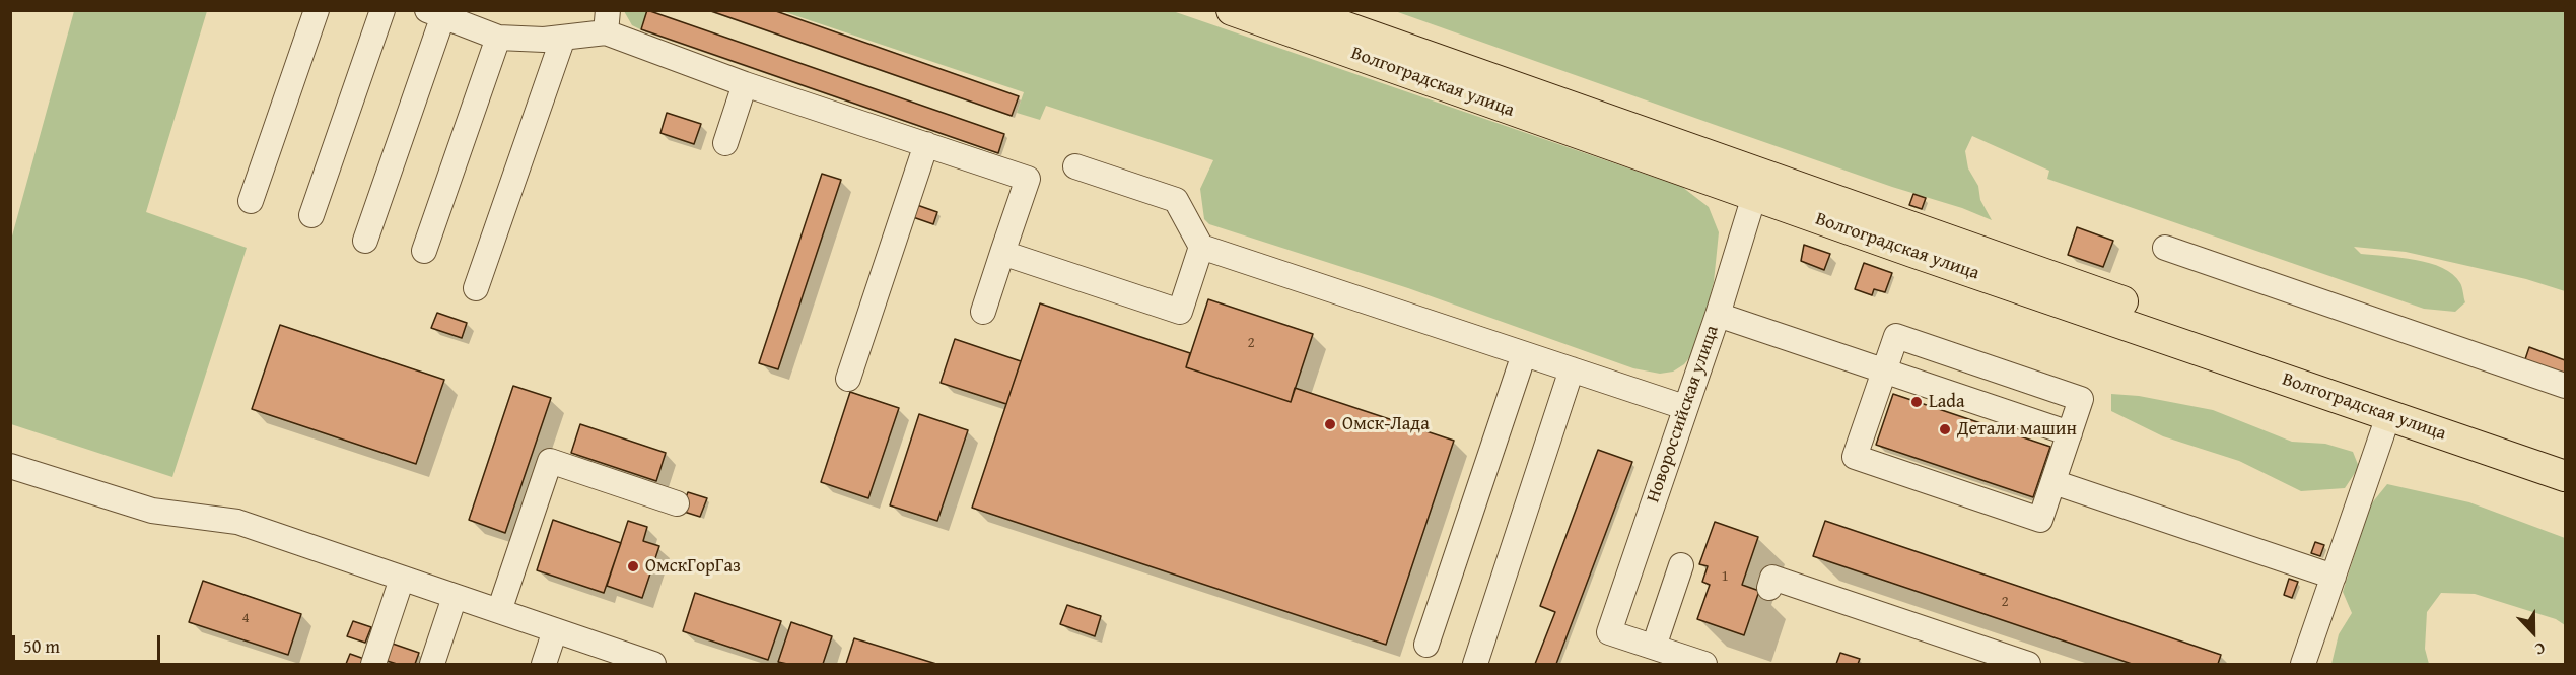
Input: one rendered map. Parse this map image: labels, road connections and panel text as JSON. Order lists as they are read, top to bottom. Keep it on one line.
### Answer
{"streets":{"main road":["Волгоградская улица"],"street":["Новороссийская улица"]},"crossings":[["Волгоградская улица","Новороссийская улица"]],"places":["Lada","Омск-Лада","Детали машин","ОмскГорГаз"],"house_numbers":["2","1","2","4"],"scale_bar":"50 m","north":"bottom"}
